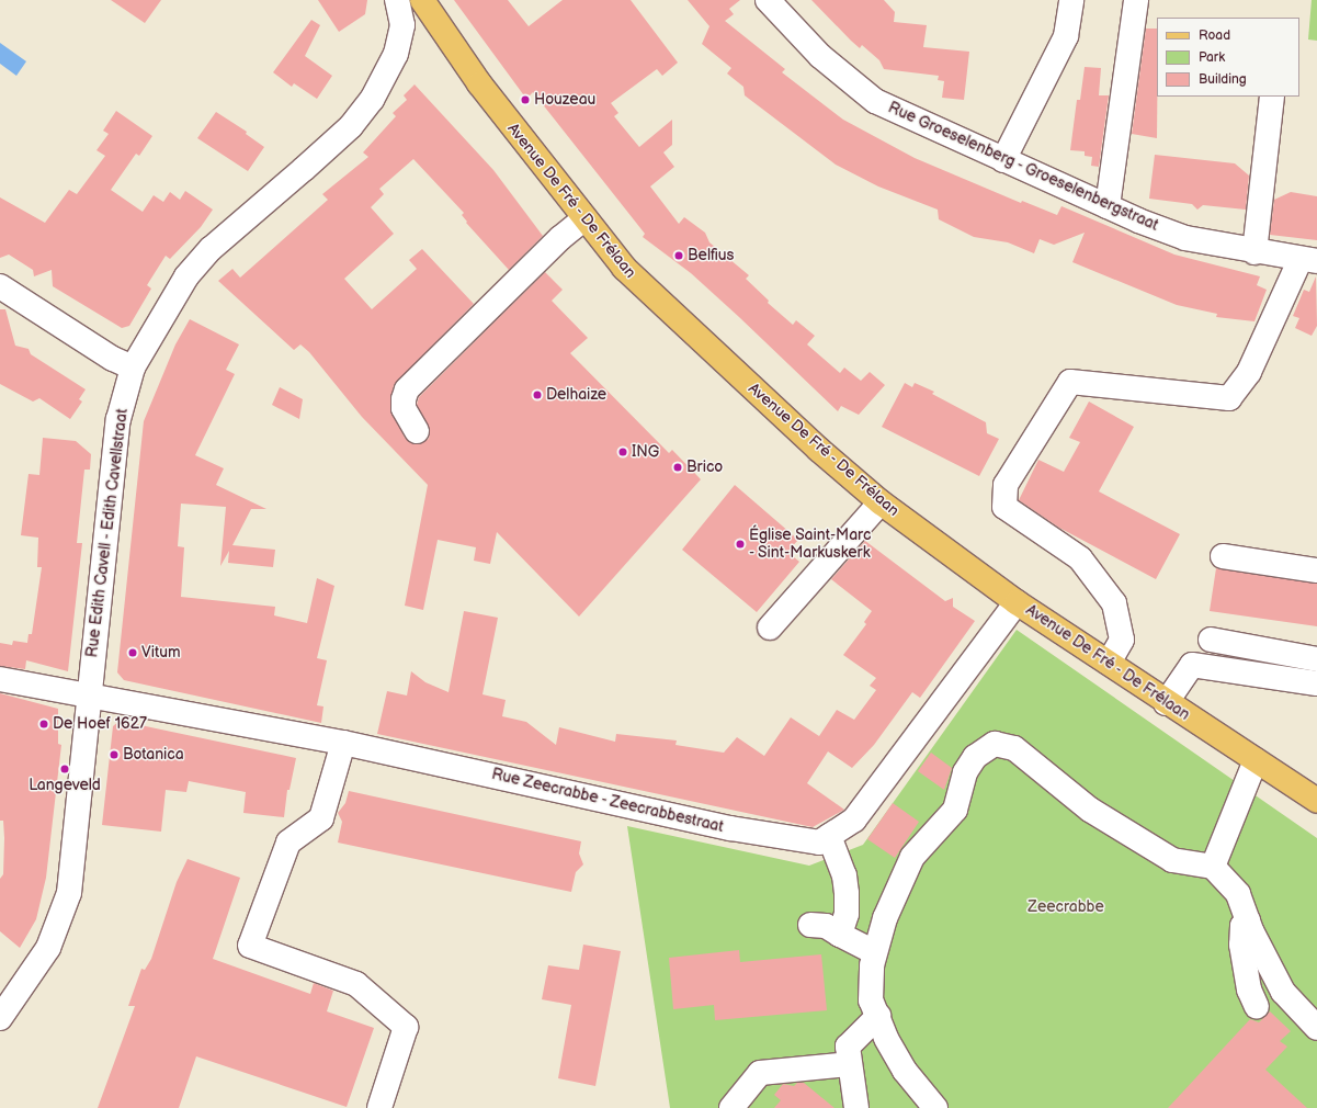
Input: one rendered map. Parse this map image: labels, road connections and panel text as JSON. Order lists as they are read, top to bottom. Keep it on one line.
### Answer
{"streets":{"main road":["Avenue De Fré - De Frélaan"],"street":["Rue Groeselenberg - Groeselenbergstraat","Rue Edith Cavell - Edith Cavellstraat","Rue Zeecrabbe - Zeecrabbestraat"]},"crossings":[["Avenue De Fré - De Frélaan","Rue Zeecrabbe - Zeecrabbestraat"],["Rue Edith Cavell - Edith Cavellstraat","Rue Zeecrabbe - Zeecrabbestraat"]],"parks":["Zeecrabbe"],"places":["Houzeau","Belfius","Delhaize","ING","Brico","Église Saint-Marc - Sint-Markuskerk","Vitum","De Hoef 1627","Botanica","Langeveld"],"legend":["Road","Park","Building"]}
